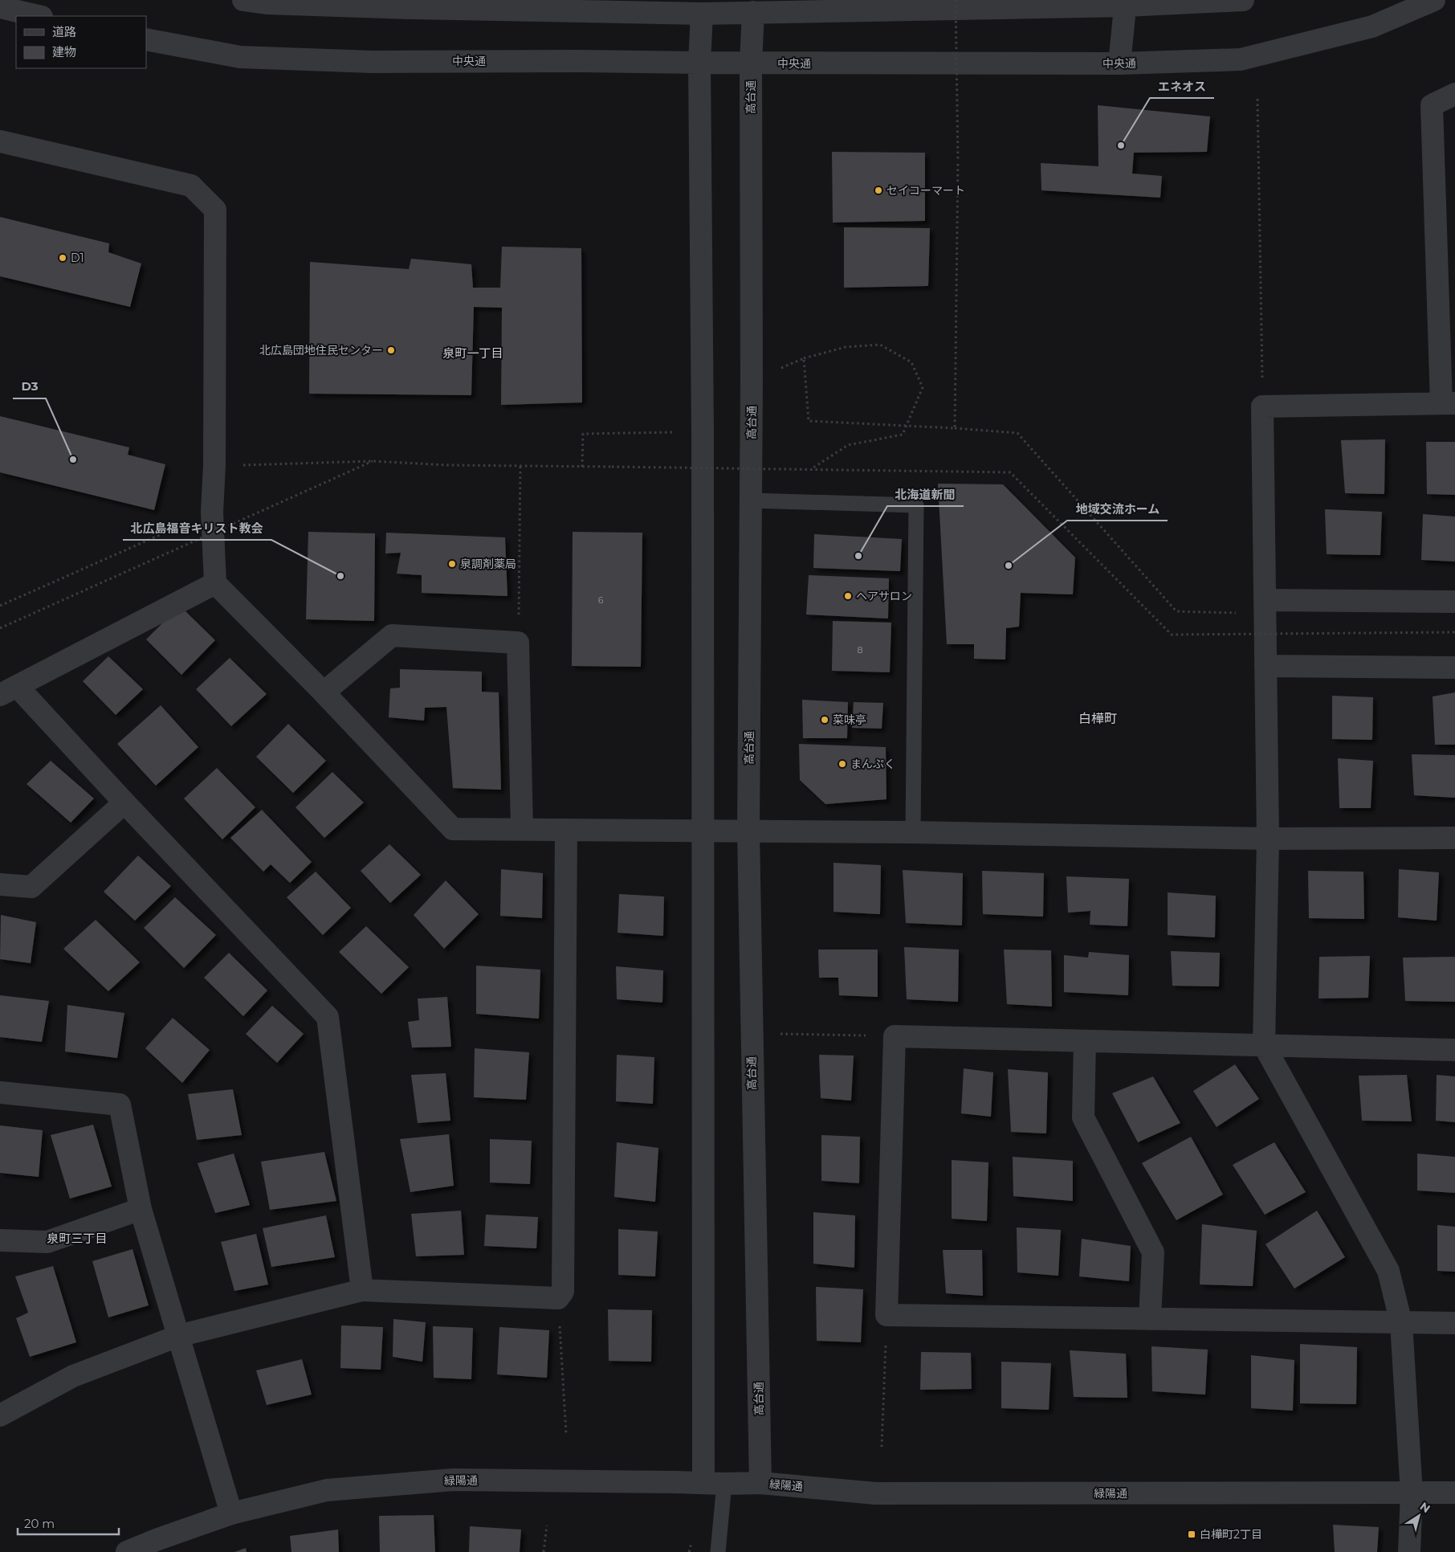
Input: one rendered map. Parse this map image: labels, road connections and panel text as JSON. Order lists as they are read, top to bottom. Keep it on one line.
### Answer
{"streets":{"street":["中央通","高台通","緑陽通"]},"crossings":[["中央通","高台通"],["高台通","緑陽通"]],"districts":["泉町一丁目","白樺町","泉町三丁目"],"places":{"other":["エネオス","セイコーマート","D1","北広島団地住民センター","D3","北海道新聞","泉調剤薬局","地域交流ホーム","北広島福音キリスト教会","ヘアサロン","菜味亭","まんぷく"],"transit":["白樺町2丁目"]},"house_numbers":["6","8"],"legend":["道路","建物"],"scale_bar":"20 m","north":"top right"}
